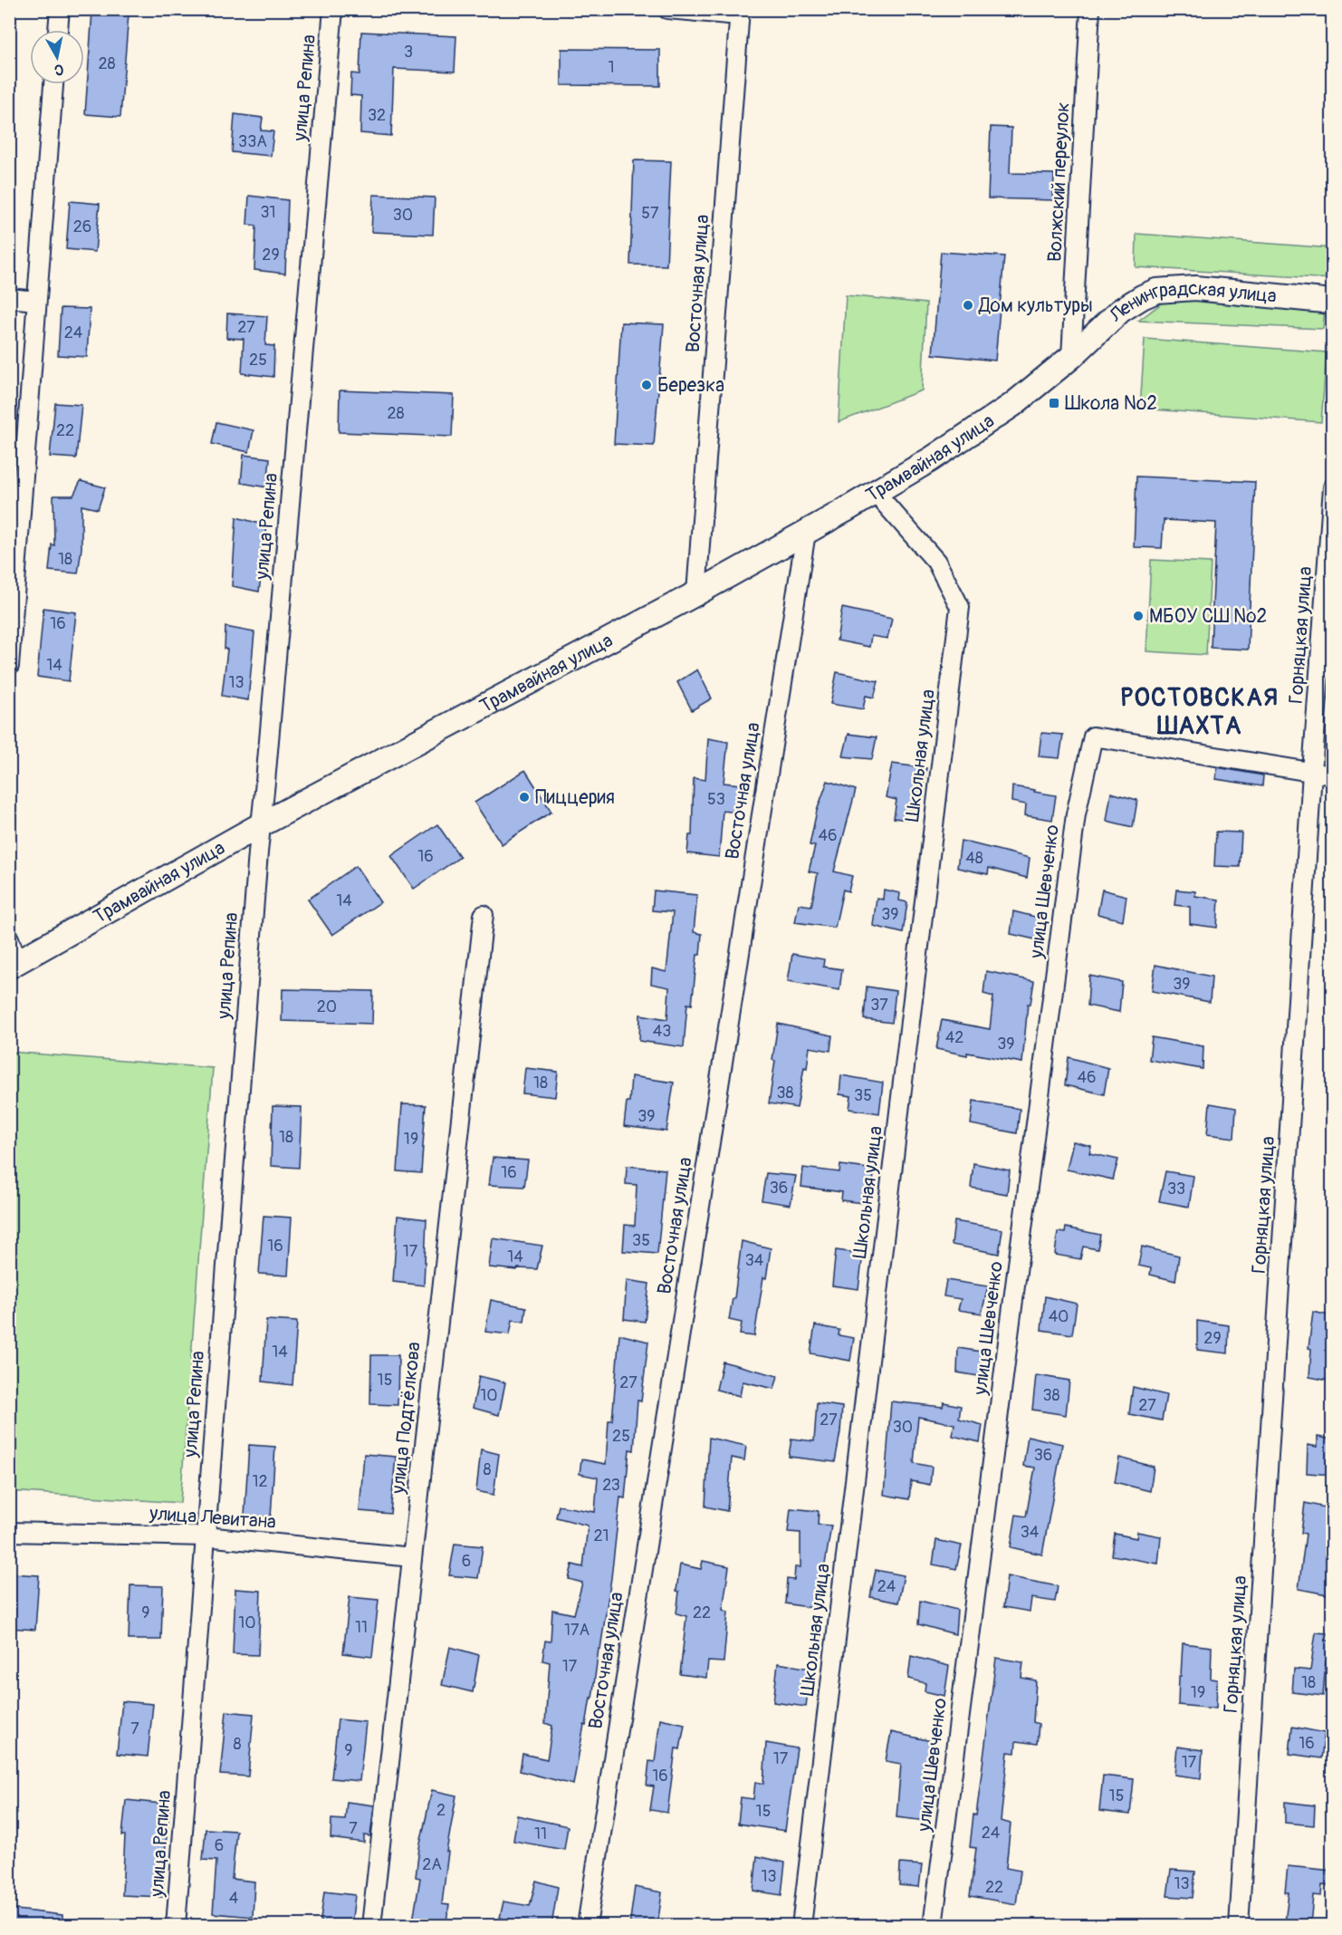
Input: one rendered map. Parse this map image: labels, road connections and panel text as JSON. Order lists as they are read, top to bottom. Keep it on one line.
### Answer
{"streets":{"street":["улица Репина","Волжский переулок","Восточная улица","Ленинградская улица","Трамвайная улица","Горняцкая улица","Школьная улица","улица Шевченко","улица Подтёлкова","улица Левитана"]},"crossings":[["улица Репина","Трамвайная улица"],["улица Репина","улица Левитана"],["Волжский переулок","Ленинградская улица"],["Волжский переулок","Трамвайная улица"],["Восточная улица","Трамвайная улица"],["Ленинградская улица","Трамвайная улица"],["Трамвайная улица","Школьная улица"],["Горняцкая улица","улица Шевченко"],["улица Подтёлкова","улица Левитана"]],"districts":["РОСТОВСКАЯ ШАХТА"],"places":{"other":["Дом культуры","Березка","МБОУ СШ №2","Пиццерия"],"transit":["Школа №2"]},"house_numbers":["3","28","1","32","33А","31","57","30","26","29","27","24","25","28","22","18","16","14","13","53","46","16","48","14","39","39","37","20","43","42","39","46","18","38","35","39","18","19","16","36","33","35","16","17","14","34","40","29","14","15","27","10","38","27","27","30","25","36","8","12","23","34","21","6","24","9","22","10","11","17А","17","18","19","7","16","8","9","17","17","16","15","2","15","7","24","11","6","2А","13","13","22","4"],"north":"bottom"}
